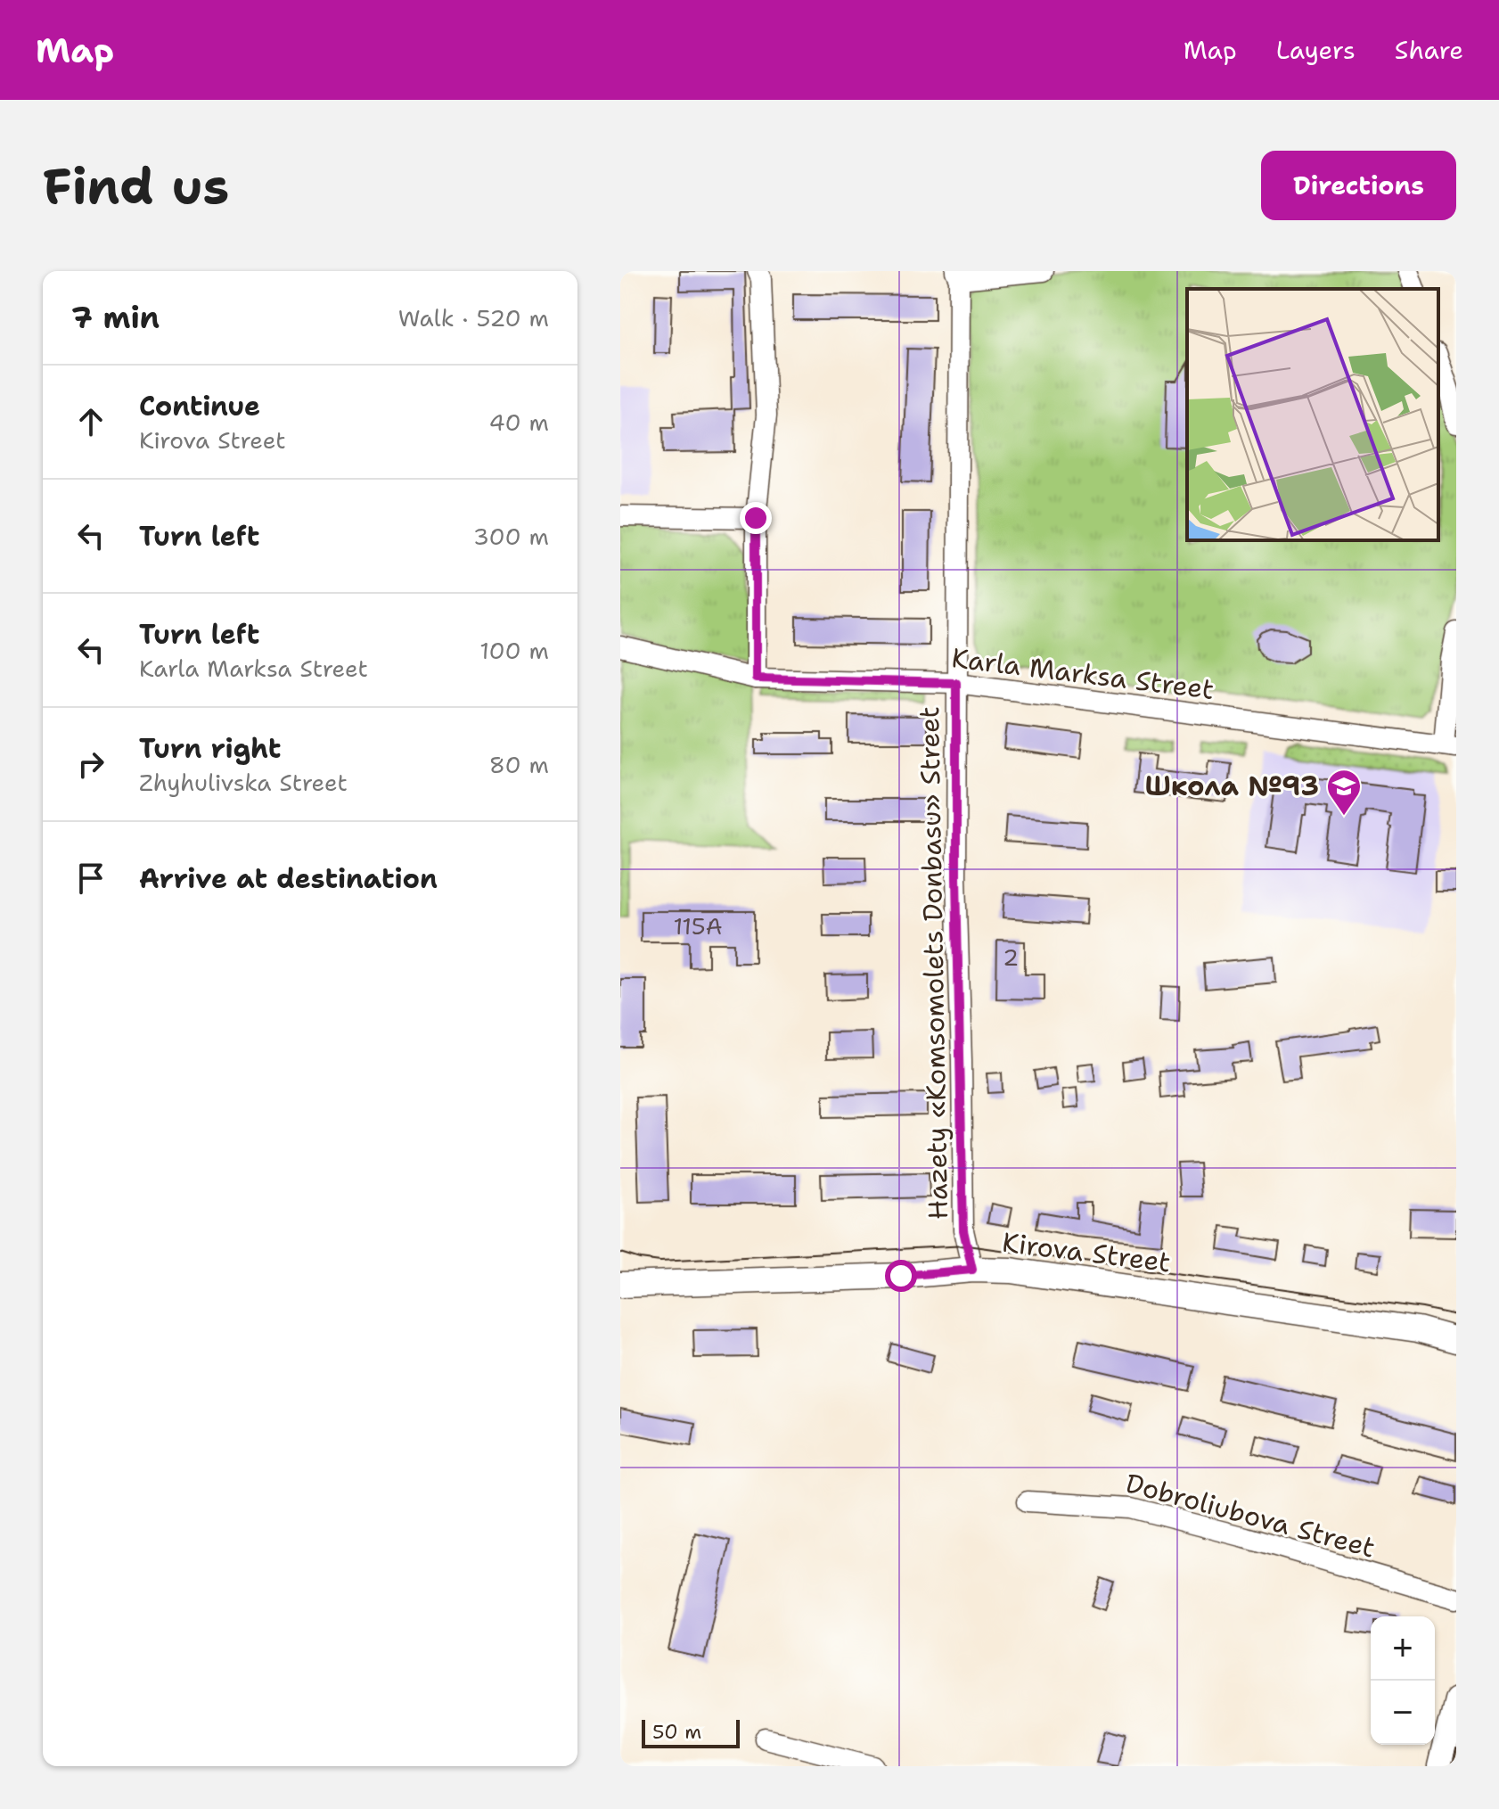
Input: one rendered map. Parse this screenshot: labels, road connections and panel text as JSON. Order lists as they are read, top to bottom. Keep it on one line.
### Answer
{"streets":{"main road":["Kirova Street"],"street":["Karla Marksa Street","Hazety «Komsomolets Donbasu» Street","Dobroliubova Street"]},"crossings":[["Karla Marksa Street","Hazety «Komsomolets Donbasu» Street"],["Hazety «Komsomolets Donbasu» Street","Kirova Street"]],"places":{"school or university":["Школа №93"]},"house_numbers":["115А","2"],"scale_bar":"50 m","page":{"header":"Map","nav":["Map","Layers","Share"],"buttons":"Directions","title":"Find us","heading":["7 min","Walk · 520 m"],"list":[["Continue","Kirova Street","40 m"],["Turn left","300 m"],["Turn left","Karla Marksa Street","100 m"],["Turn right","Zhyhulivska Street","80 m"],"Arrive at destination"],"map_buttons":["+","−"],"scale":"50 m"}}
